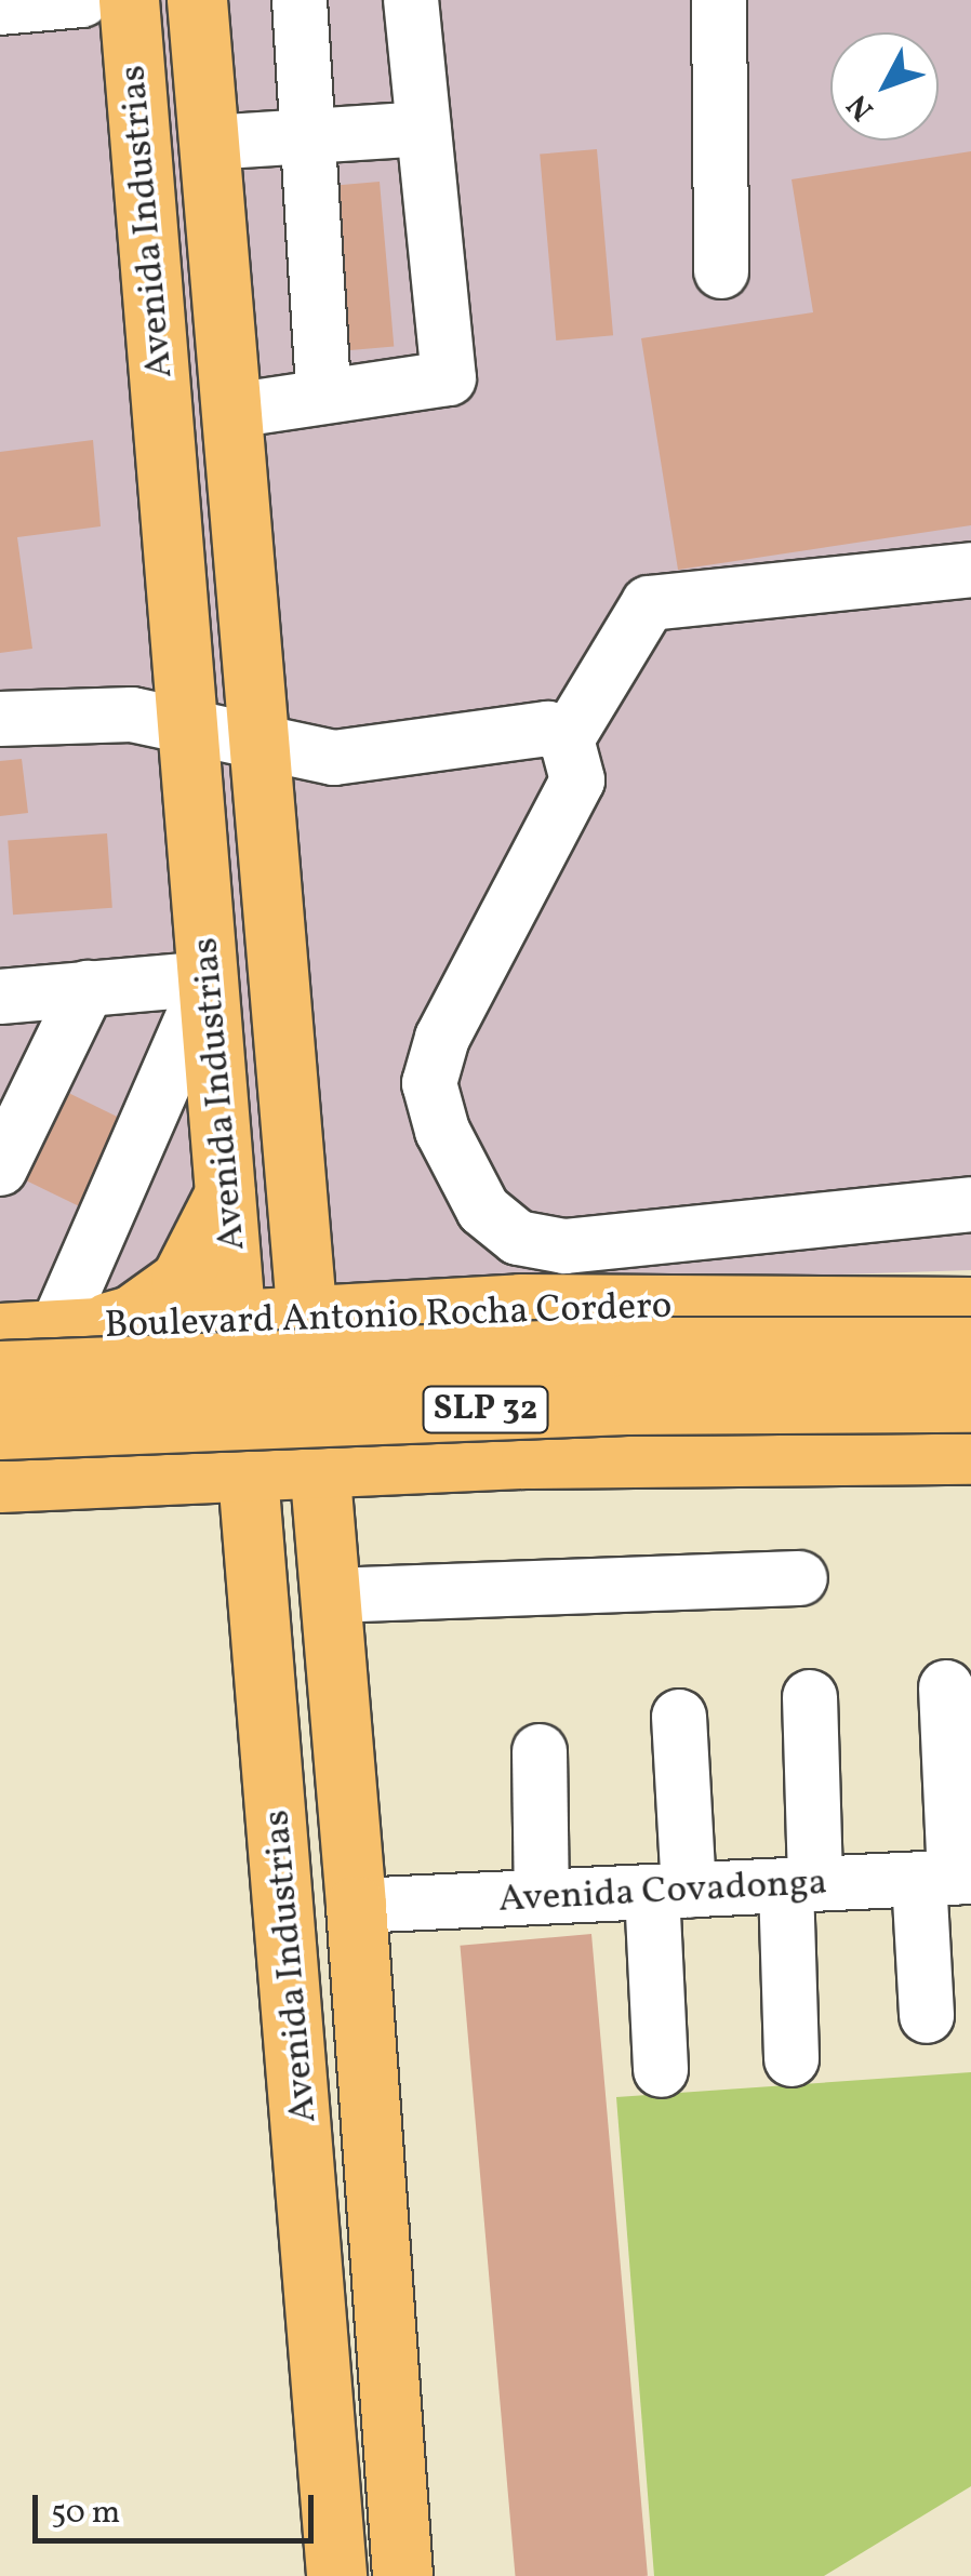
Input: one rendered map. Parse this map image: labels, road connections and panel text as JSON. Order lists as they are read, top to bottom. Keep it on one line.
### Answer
{"streets":{"main road":["Avenida Industrias","Boulevard Antonio Rocha Cordero","SLP 32"],"street":["Avenida Covadonga"]},"crossings":[["Avenida Industrias","Boulevard Antonio Rocha Cordero"],["Avenida Industrias","SLP 32"],["Avenida Industrias","Avenida Covadonga"]],"scale_bar":"50 m","north":"bottom left"}
